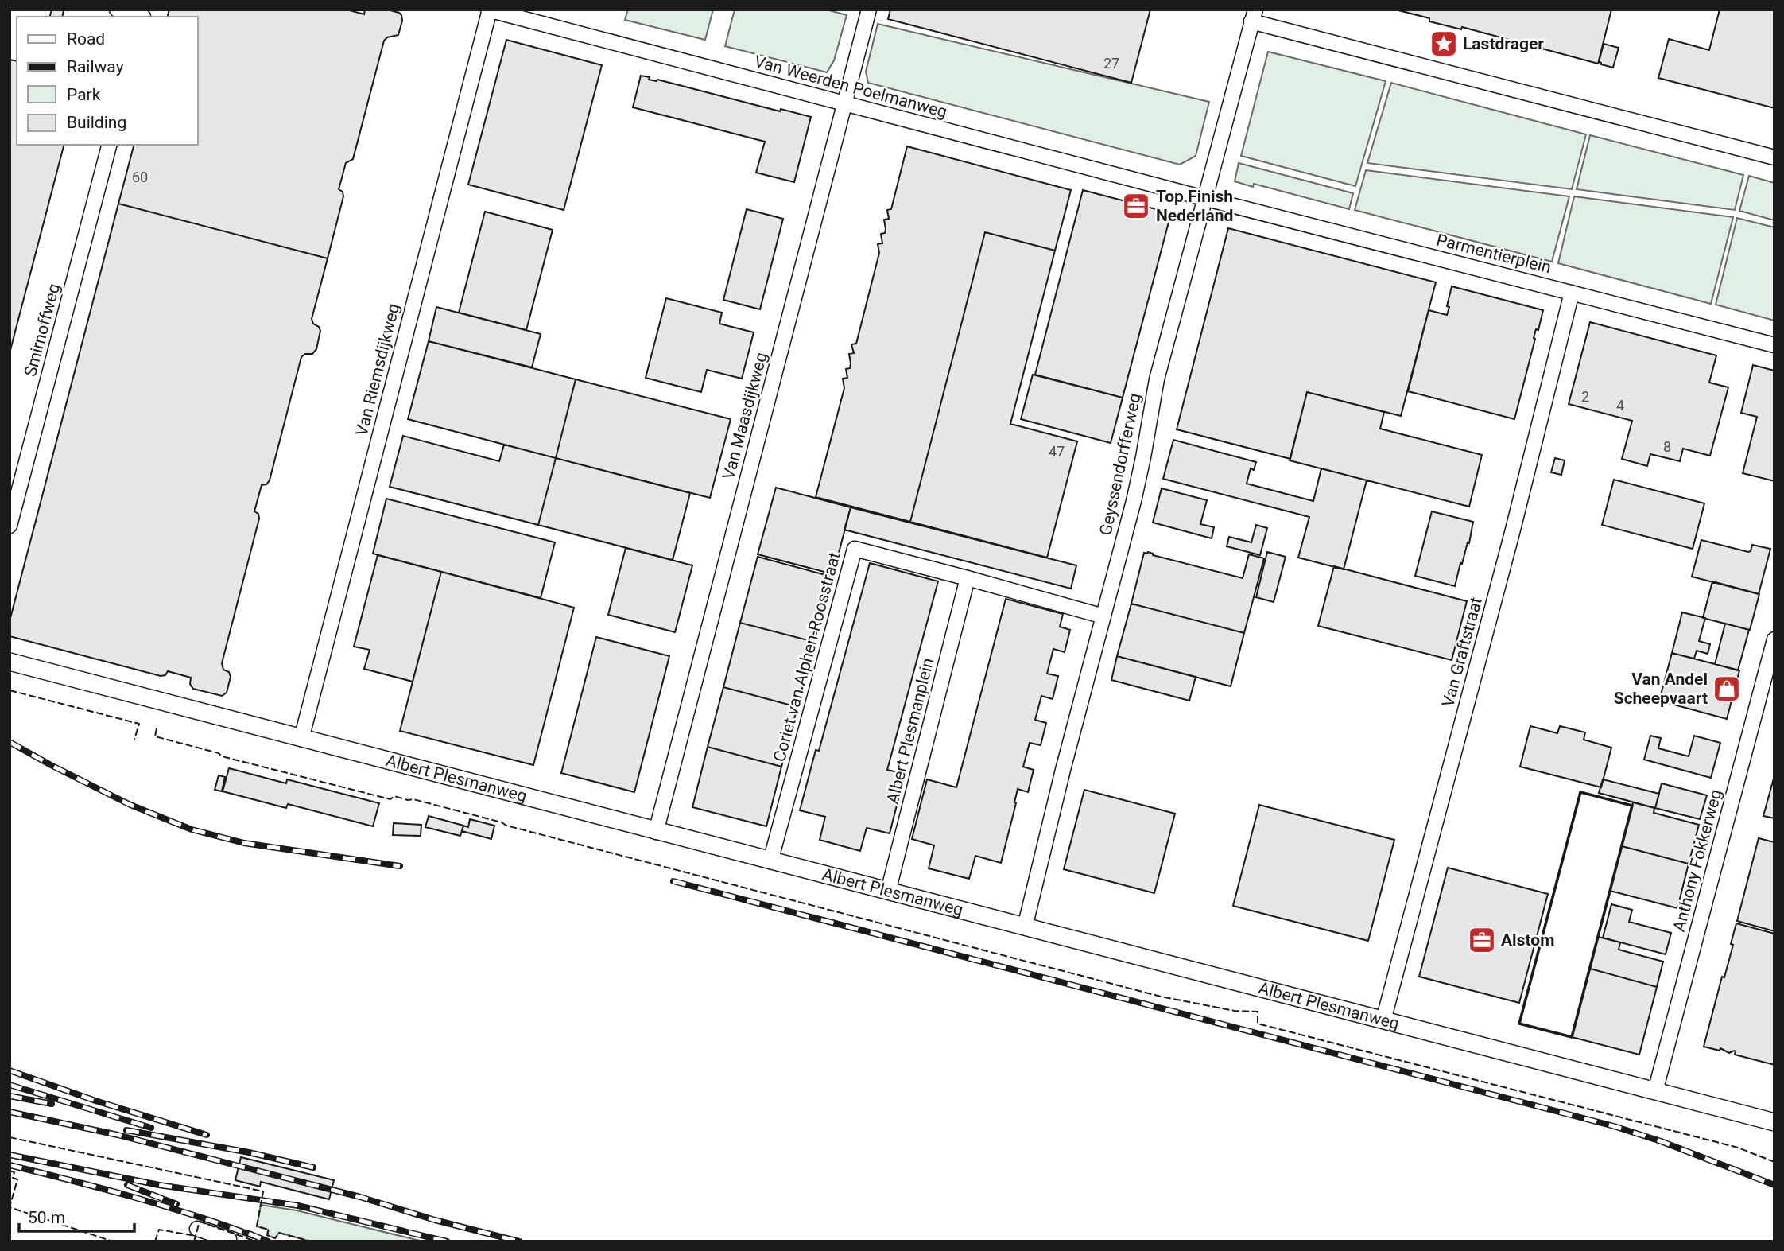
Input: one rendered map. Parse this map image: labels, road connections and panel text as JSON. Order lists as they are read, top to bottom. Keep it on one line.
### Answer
{"streets":{"street":["Van Weerden Poelmanweg","Parmentierplein","Smirnoffweg","Van Riemsdijkweg","Van Maasdijkweg","Geyssendorfferweg","Van Graftstraat","Coriet van Alphen-Roosstraat","Albert Plesmanplein","Albert Plesmanweg","Anthony Fokkerweg"]},"crossings":[["Van Weerden Poelmanweg","Parmentierplein"],["Van Weerden Poelmanweg","Van Riemsdijkweg"],["Van Weerden Poelmanweg","Van Maasdijkweg"],["Van Weerden Poelmanweg","Geyssendorfferweg"],["Parmentierplein","Geyssendorfferweg"],["Parmentierplein","Van Graftstraat"],["Van Riemsdijkweg","Albert Plesmanweg"],["Van Maasdijkweg","Albert Plesmanweg"],["Geyssendorfferweg","Coriet van Alphen-Roosstraat"],["Geyssendorfferweg","Albert Plesmanweg"],["Van Graftstraat","Albert Plesmanweg"],["Coriet van Alphen-Roosstraat","Albert Plesmanplein"],["Coriet van Alphen-Roosstraat","Albert Plesmanweg"],["Albert Plesmanplein","Albert Plesmanweg"],["Albert Plesmanweg","Anthony Fokkerweg"]],"places":{"place":["Lastdrager"],"office":["Top Finish Nederland","Alstom"],"shop":["Van Andel Scheepvaart"]},"house_numbers":["27","60","2","4","8","47"],"legend":["Road","Railway","Park","Building"],"scale_bar":"50 m"}
